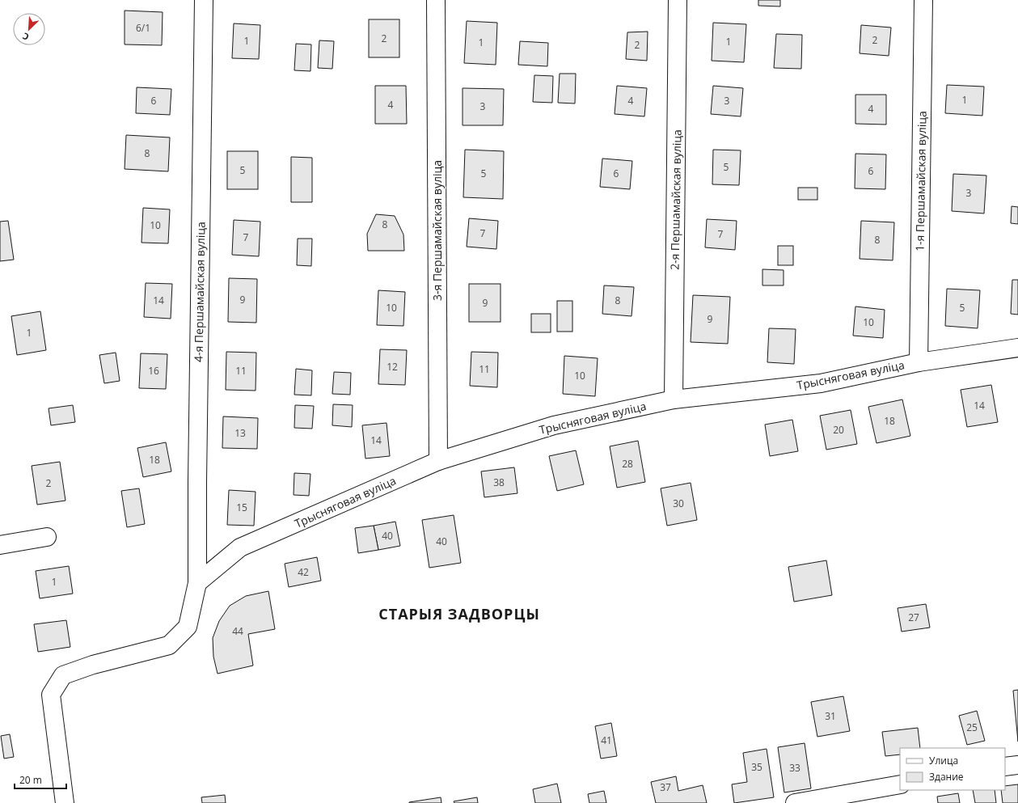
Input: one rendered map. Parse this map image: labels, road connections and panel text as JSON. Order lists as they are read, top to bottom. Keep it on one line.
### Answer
{"streets":{"street":["1-я Першамайская вуліца","2-я Першамайская вуліца","3-я Першамайская вуліца","4-я Першамайская вуліца","Трысняговая вуліца"]},"crossings":[["1-я Першамайская вуліца","Трысняговая вуліца"],["2-я Першамайская вуліца","Трысняговая вуліца"],["3-я Першамайская вуліца","Трысняговая вуліца"],["4-я Першамайская вуліца","Трысняговая вуліца"]],"districts":["СТАРЫЯ ЗАДВОРЦЫ"],"house_numbers":["6/1","2","2","1","1","1","2","1","6","4","3","4","3","4","8","5","5","6","5","6","3","8","10","7","7","7","8","9","14","8","9","10","5","9","10","1","12","11","16","11","10","14","18","20","13","14","18","28","38","2","30","15","40","40","42","1","27","44","31","25","41","35","33","37"],"legend":["Улица","Здание"],"scale_bar":"20 m","north":"bottom left"}
